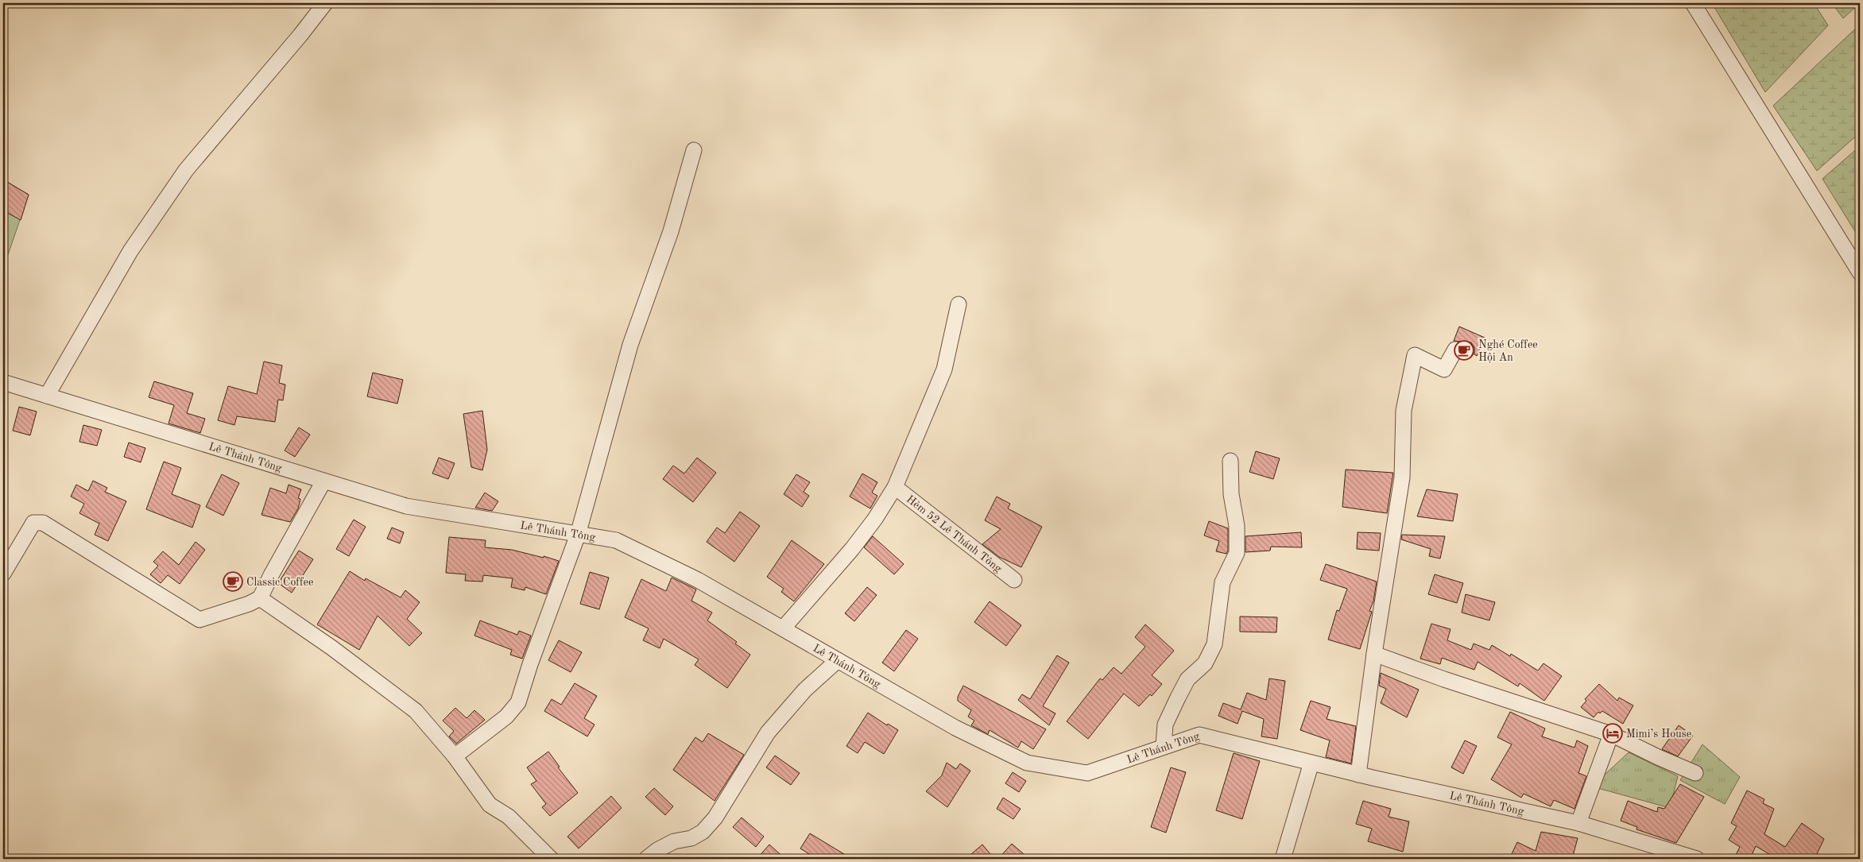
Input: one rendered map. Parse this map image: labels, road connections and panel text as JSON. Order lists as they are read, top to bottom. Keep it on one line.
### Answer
{"streets":{"street":["Lê Thánh Tông","Hẻm 52 Lê Thánh Tông"]},"places":{"cafe":["Nghé Coffee Hội An","Classic Coffee"],"hotel":["Mimi’s House"]}}
